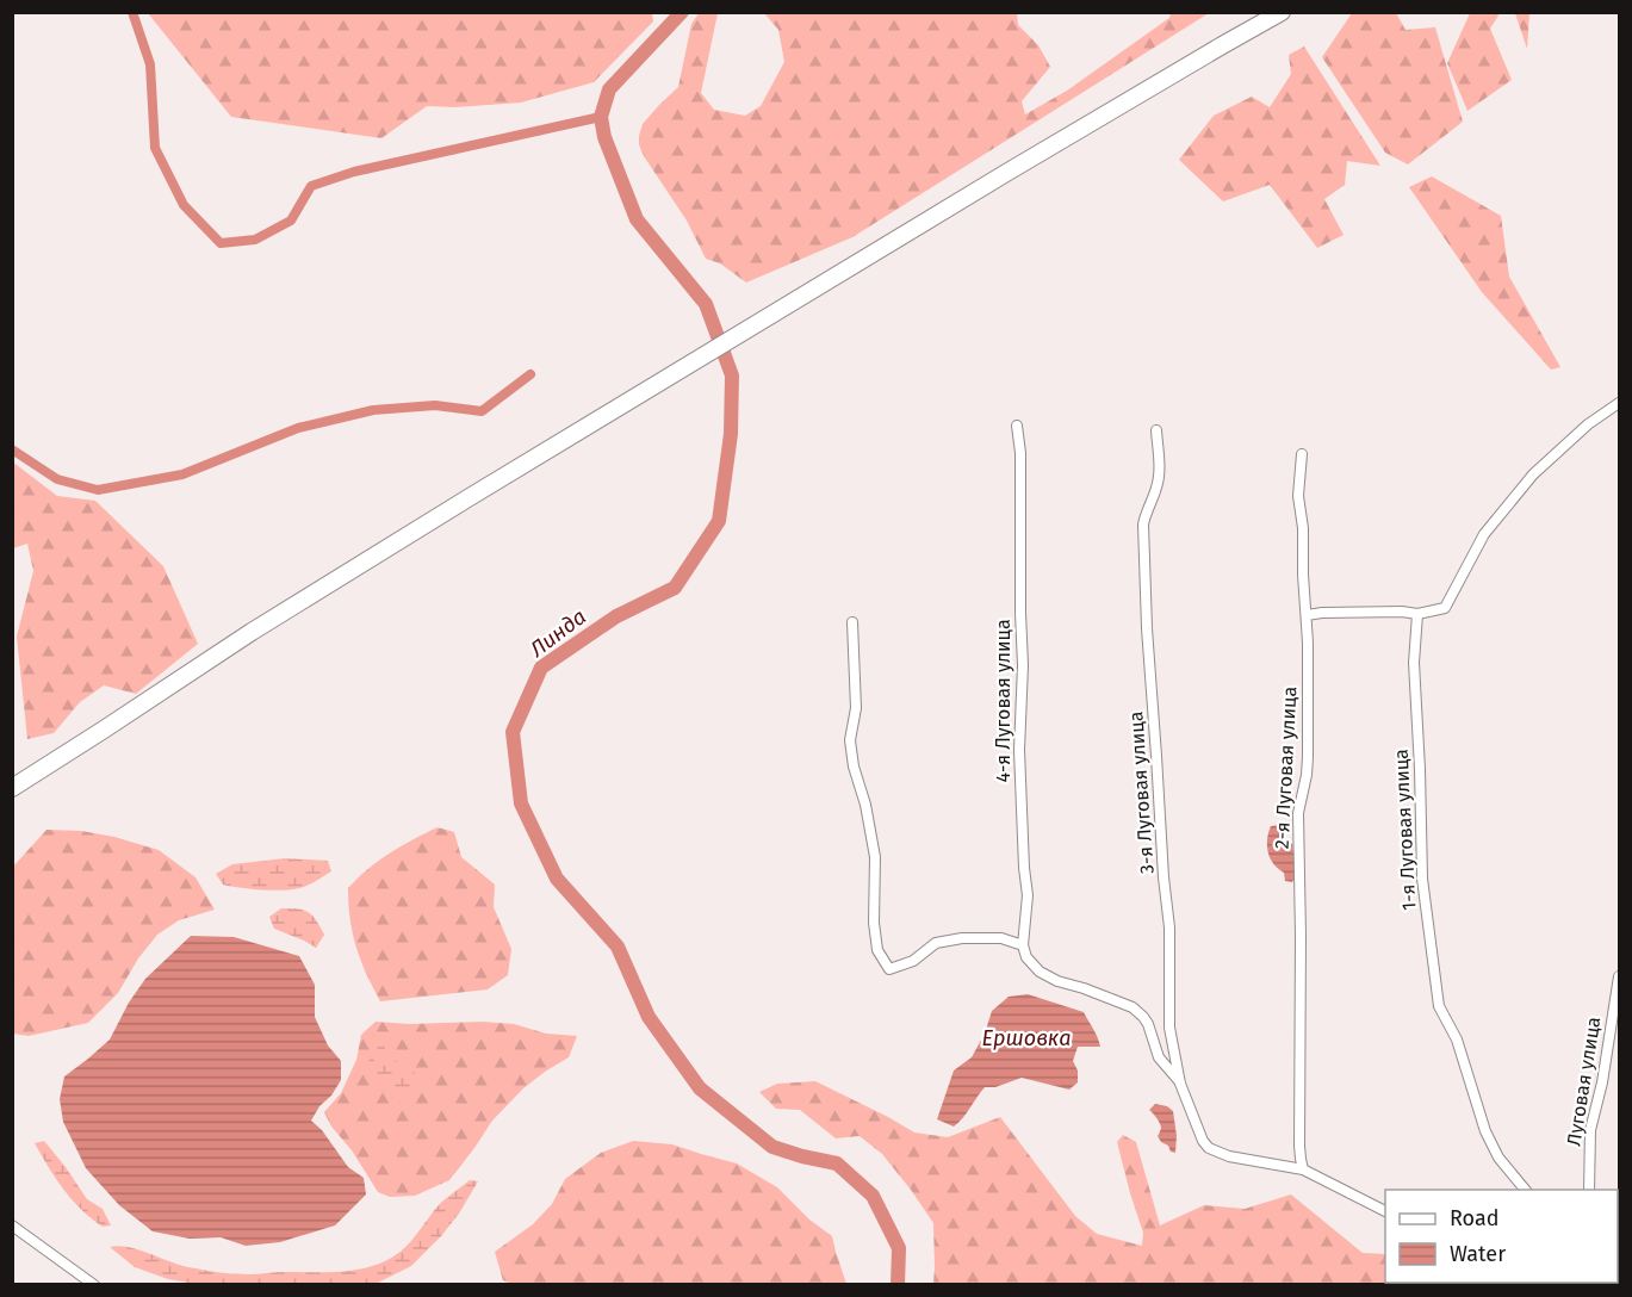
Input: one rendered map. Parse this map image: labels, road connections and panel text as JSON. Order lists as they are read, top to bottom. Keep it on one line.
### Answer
{"streets":{"street":["4-я Луговая улица","2-я Луговая улица","3-я Луговая улица","1-я Луговая улица","Луговая улица"]},"crossings":[["2-я Луговая улица","3-я Луговая улица"]],"water":["Линда","Ершовка"],"legend":["Road","Water"]}
